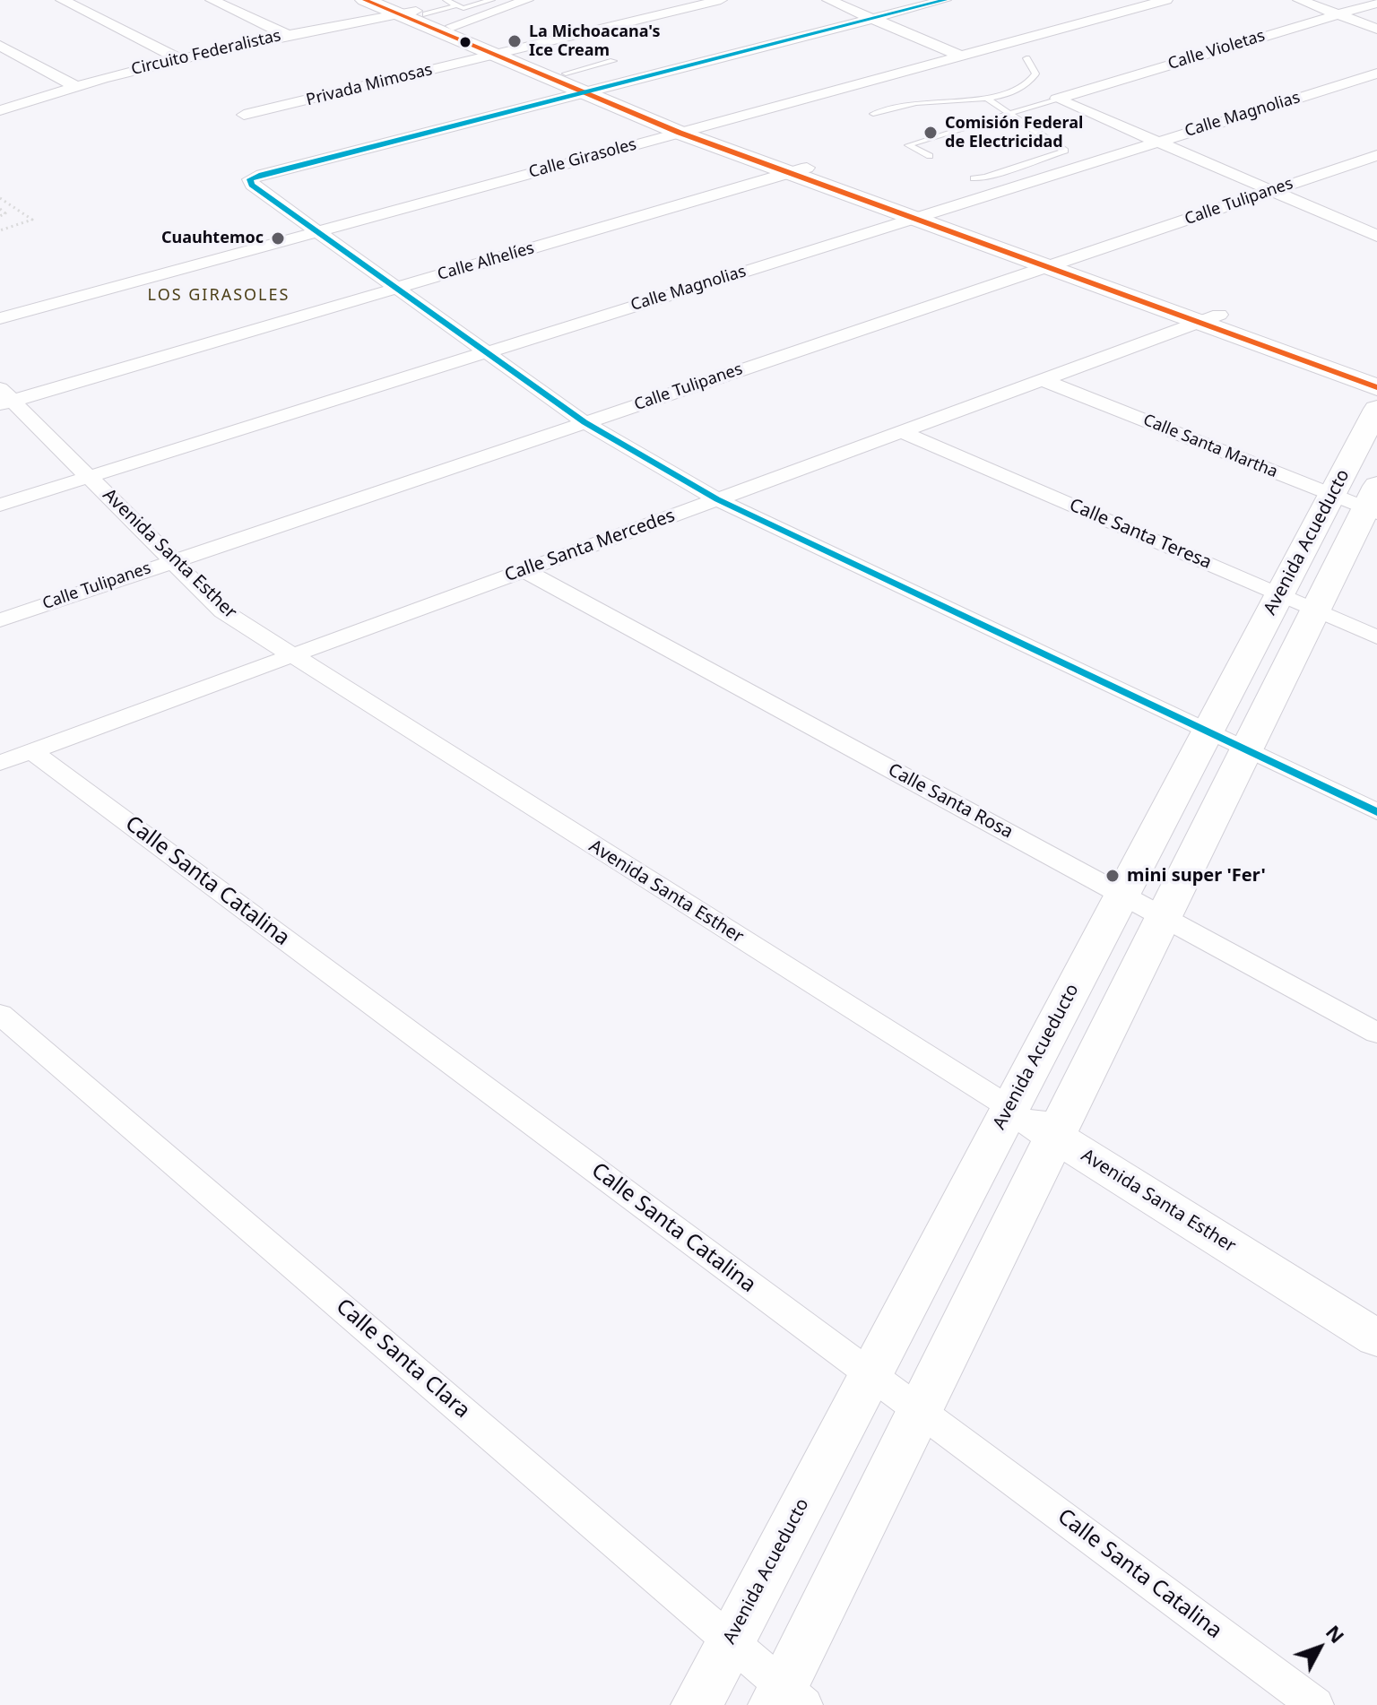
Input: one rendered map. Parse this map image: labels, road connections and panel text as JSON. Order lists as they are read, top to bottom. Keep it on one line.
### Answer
{"streets":{"main road":["Avenida Acueducto","Avenida Santa Esther"],"street":["Calle Violetas","Circuito Federalistas","Privada Mimosas","Calle Magnolias","Calle Girasoles","Calle Tulipanes","Calle Alhelíes","Calle Santa Martha","Calle Santa Teresa","Calle Santa Mercedes","Calle Santa Rosa","Calle Santa Catalina","Calle Santa Clara"]},"crossings":[["Calle Magnolias","Avenida Santa Esther"],["Calle Tulipanes","Avenida Santa Esther"],["Calle Alhelíes","Avenida Santa Esther"],["Calle Santa Martha","Avenida Acueducto"],["Calle Santa Martha","Calle Santa Mercedes"],["Calle Santa Teresa","Avenida Acueducto"],["Calle Santa Teresa","Calle Santa Mercedes"],["Avenida Acueducto","Avenida Santa Esther"],["Avenida Acueducto","Calle Santa Rosa"],["Avenida Acueducto","Calle Santa Catalina"],["Avenida Acueducto","Calle Santa Clara"],["Calle Santa Mercedes","Avenida Santa Esther"],["Calle Santa Mercedes","Calle Santa Rosa"],["Calle Santa Mercedes","Calle Santa Catalina"]],"districts":["LOS GIRASOLES"],"places":["La Michoacana's Ice Cream","Comisión Federal de Electricidad","Cuauhtemoc","mini super 'Fer'"],"north":"top right"}
